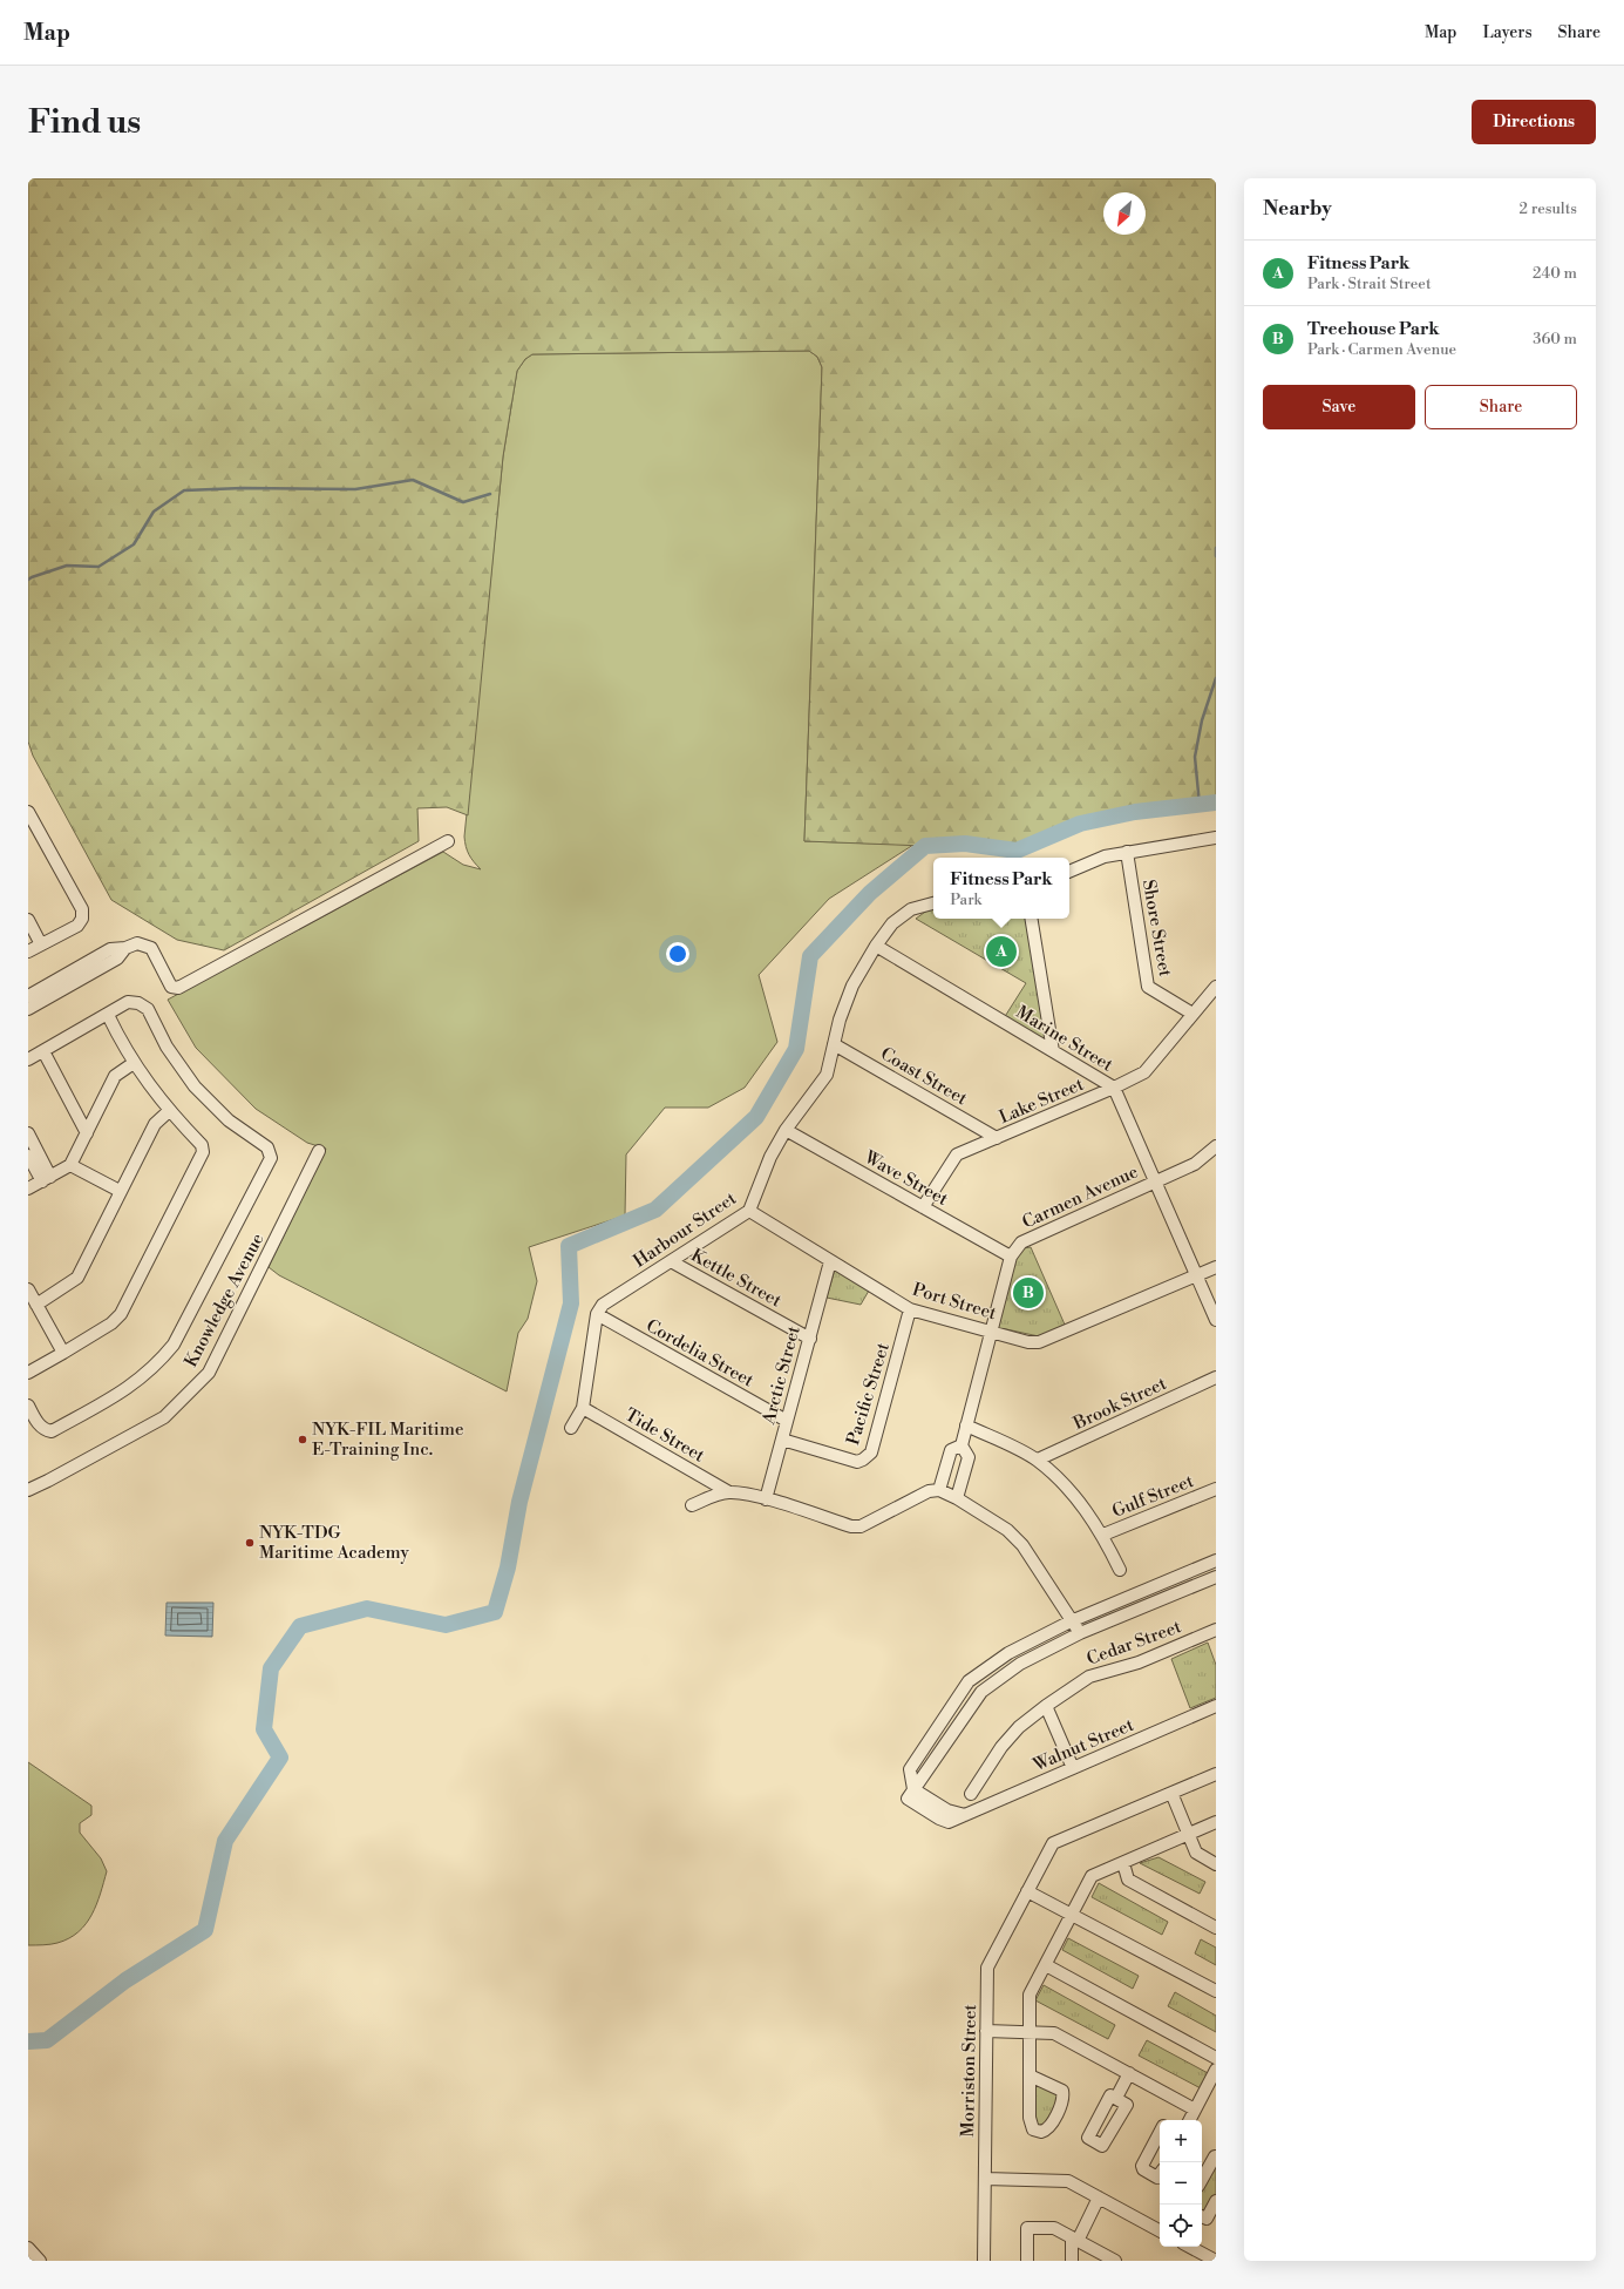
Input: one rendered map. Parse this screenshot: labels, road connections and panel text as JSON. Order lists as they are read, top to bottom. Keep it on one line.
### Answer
{"streets":{"street":["Shore Street","Marine Street","Coast Street","Lake Street","Wave Street","Carmen Avenue","Harbour Street","Kettle Street","Knowledge Avenue","Port Street","Cordelia Street","Arctic Street","Pacific Street","Brook Street","Tide Street","Gulf Street","Cedar Street","Walnut Street","Morriston Street"]},"crossings":[["Shore Street","Lake Street"],["Marine Street","Lake Street"],["Marine Street","Carmen Avenue"],["Marine Street","Harbour Street"],["Marine Street","Port Street"],["Coast Street","Lake Street"],["Coast Street","Harbour Street"],["Lake Street","Wave Street"],["Wave Street","Carmen Avenue"],["Wave Street","Harbour Street"],["Harbour Street","Kettle Street"],["Harbour Street","Port Street"],["Harbour Street","Cordelia Street"],["Kettle Street","Arctic Street"],["Port Street","Arctic Street"],["Port Street","Pacific Street"],["Cordelia Street","Arctic Street"],["Arctic Street","Pacific Street"]],"places":["NYK-FIL Maritime E-Training Inc.","NYK-TDG Maritime Academy"],"north":"bottom left","page":{"header":"Map","nav":["Map","Layers","Share"],"buttons":["Directions",["Save","Share"]],"title":"Find us","heading":["Nearby","2 results"],"list":[{"mark":"A","name":"Fitness Park","note":"Park · Strait Street","value":"240 m"},{"mark":"B","name":"Treehouse Park","note":"Park · Carmen Avenue","value":"360 m"}],"popup":["Fitness Park","Park"],"pins":["A","B"],"map_buttons":["+","−"]}}
